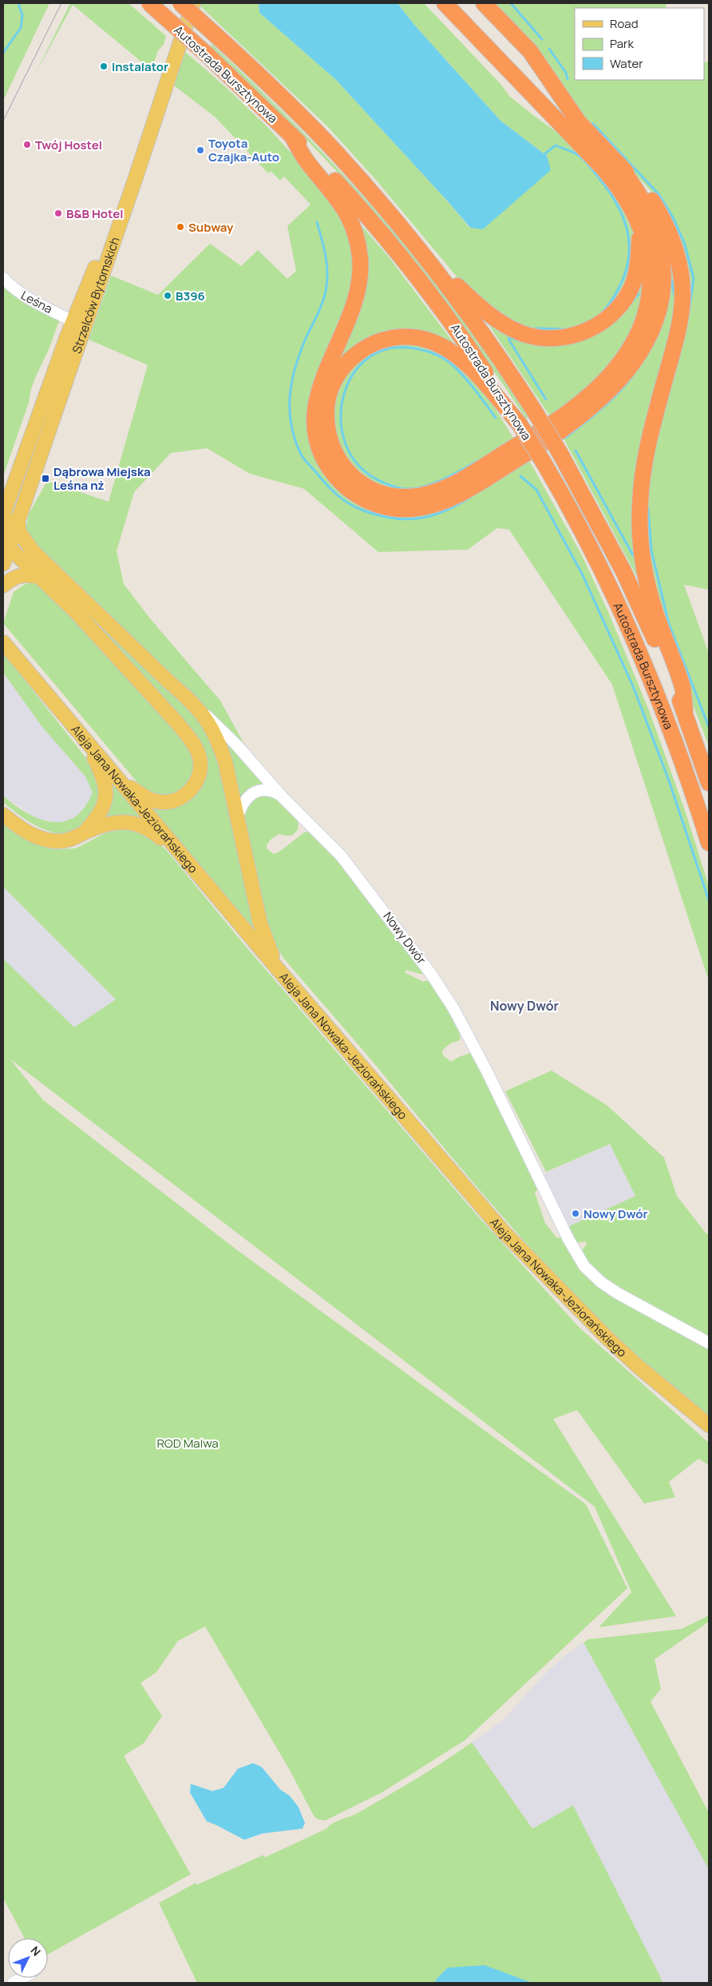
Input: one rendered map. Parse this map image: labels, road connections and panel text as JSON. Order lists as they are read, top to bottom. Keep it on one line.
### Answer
{"streets":{"highway":["Autostrada Bursztynowa"],"main road":["Strzelców Bytomskich","Aleja Jana Nowaka-Jeziorańskiego"],"street":["Leśna","Nowy Dwór"]},"crossings":[["Strzelców Bytomskich","Leśna"]],"districts":["Nowy Dwór"],"parks":["ROD Malwa"],"places":{"other":["Instalator","Twój Hostel","Toyota Czajka-Auto","B&B Hotel","Subway","B396","Nowy Dwór"],"transit":["Dąbrowa Miejska Leśna nż"]},"legend":["Road","Park","Water"],"north":"top right"}
